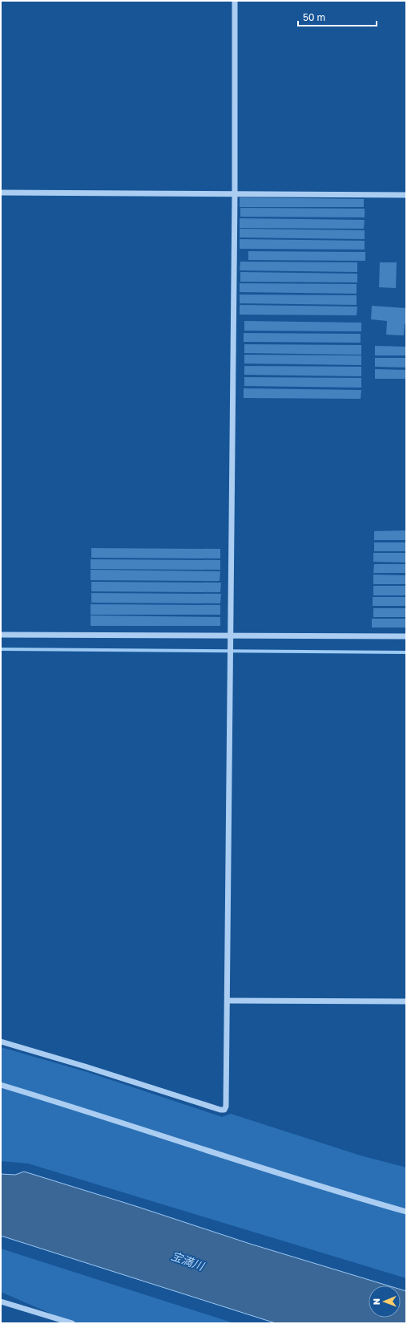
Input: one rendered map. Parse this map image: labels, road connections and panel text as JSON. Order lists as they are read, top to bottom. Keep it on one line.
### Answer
{"water":["宝満川"],"scale_bar":"50 m","north":"left"}
